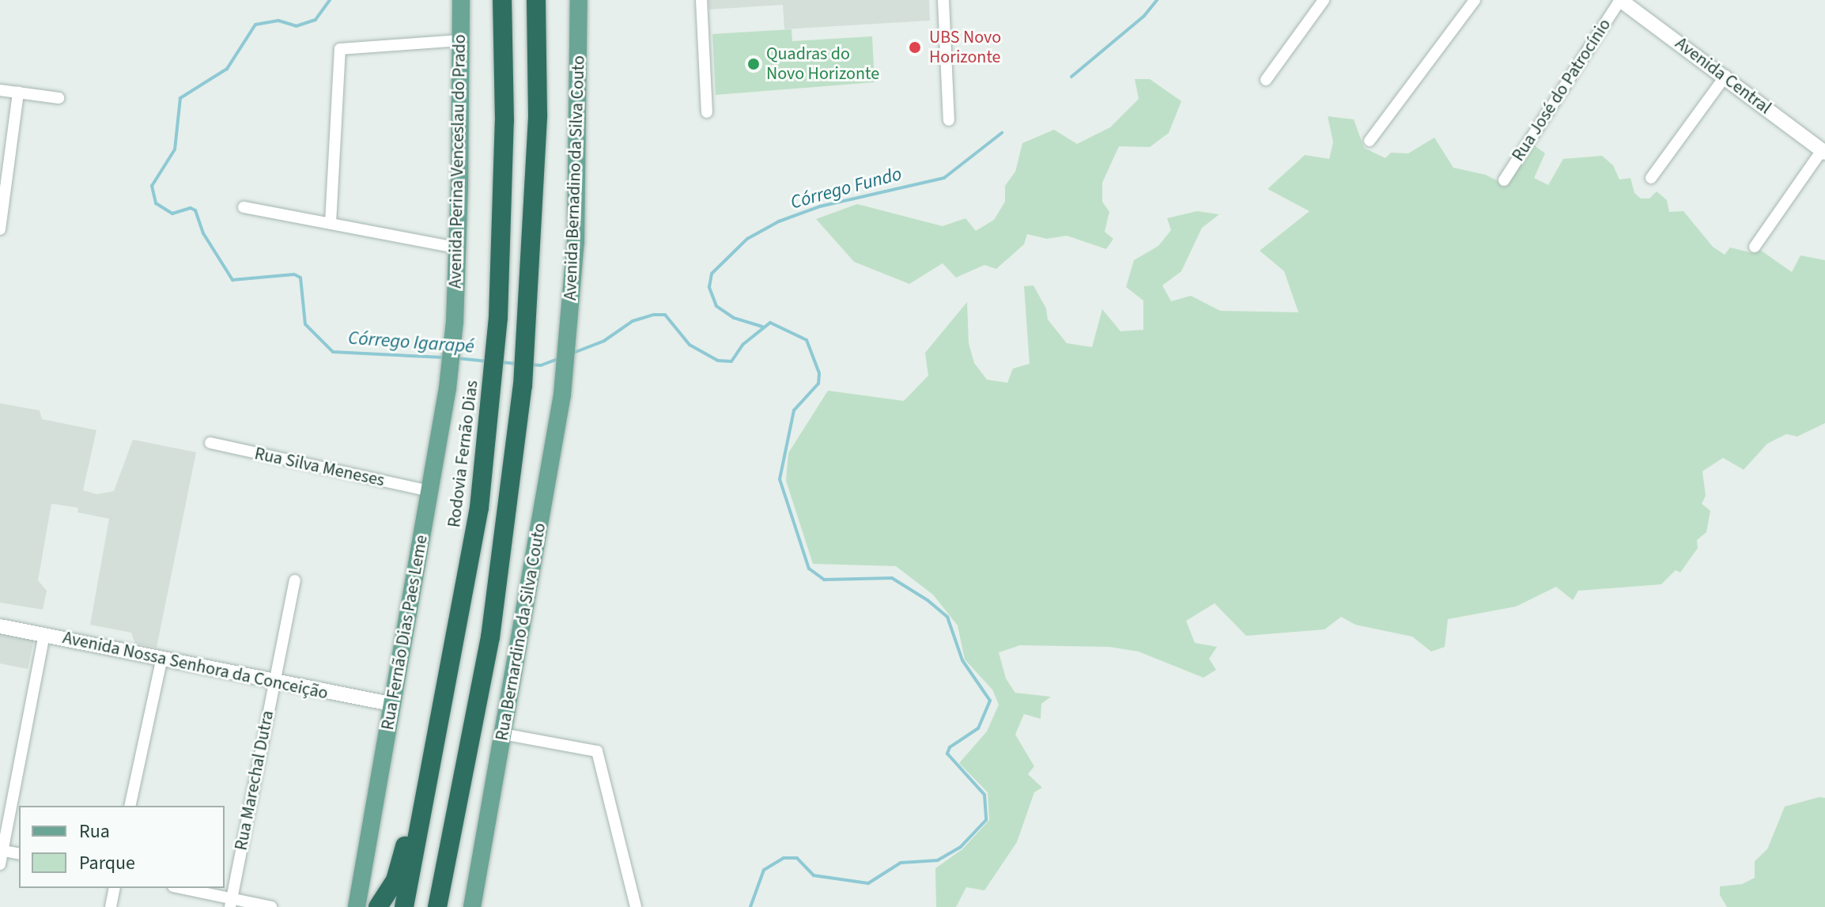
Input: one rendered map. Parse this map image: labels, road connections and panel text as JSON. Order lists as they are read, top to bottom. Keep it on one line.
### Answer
{"streets":{"highway":["Rodovia Fernão Dias"],"main road":["Avenida Perina Venceslau do Prado","Avenida Bernadino da Silva Couto","Rua Bernardino da Silva Couto","Rua Fernão Dias Paes Leme"],"street":["Avenida Central","Rua José do Patrocínio","Rua Silva Meneses","Avenida Nossa Senhora da Conceição","Rua Marechal Dutra"]},"crossings":[["Avenida Central","Rua José do Patrocínio"],["Avenida Perina Venceslau do Prado","Rua Fernão Dias Paes Leme"],["Avenida Bernadino da Silva Couto","Rua Bernardino da Silva Couto"],["Rua Silva Meneses","Rua Fernão Dias Paes Leme"],["Rua Fernão Dias Paes Leme","Avenida Nossa Senhora da Conceição"],["Avenida Nossa Senhora da Conceição","Rua Marechal Dutra"]],"water":["Córrego Fundo","Córrego Igarapé"],"places":["UBS Novo Horizonte","Quadras do Novo Horizonte"],"legend":["Rua","Parque"]}
